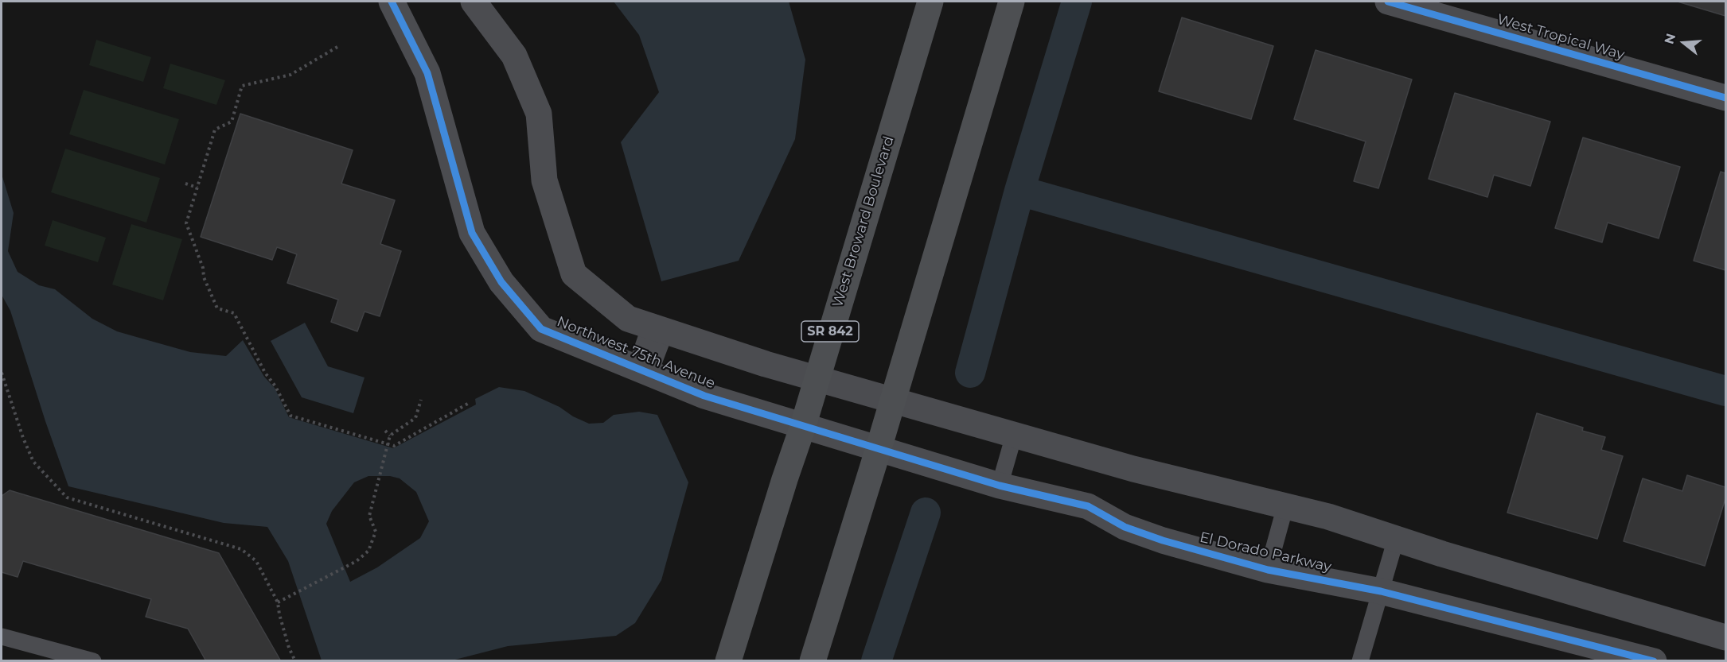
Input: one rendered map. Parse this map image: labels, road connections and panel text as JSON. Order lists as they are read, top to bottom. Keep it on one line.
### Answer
{"streets":{"main road":["West Broward Boulevard","SR 842"],"street":["West Tropical Way","Northwest 75th Avenue","El Dorado Parkway"]},"crossings":[["West Broward Boulevard","Northwest 75th Avenue"],["Northwest 75th Avenue","El Dorado Parkway"]],"north":"left"}
